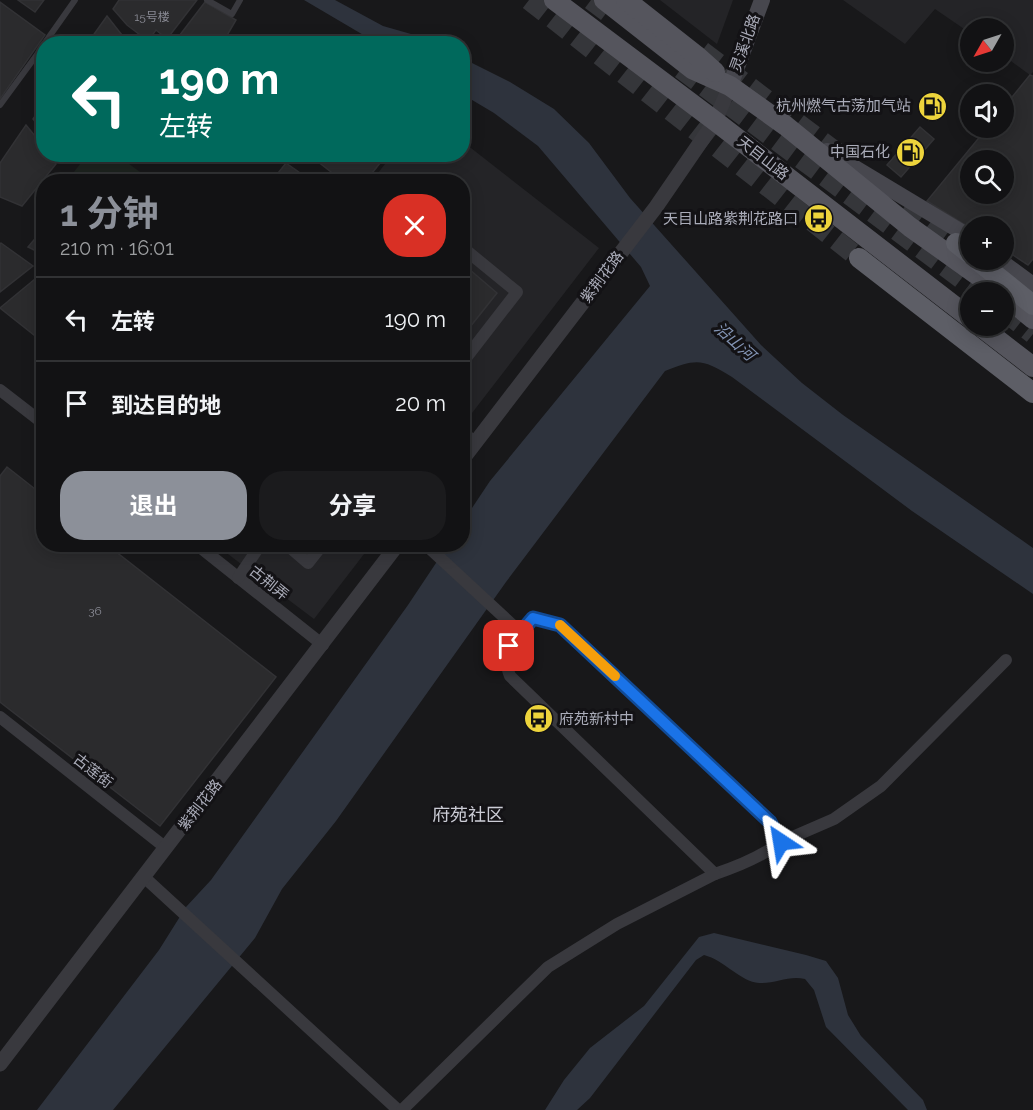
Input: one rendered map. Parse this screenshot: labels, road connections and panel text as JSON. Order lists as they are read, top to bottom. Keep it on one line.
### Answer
{"streets":{"main road":["灵溪北路","天目山路"],"street":["紫荆花路","古荆弄","古莲街"]},"crossings":[["灵溪北路","紫荆花路"],["天目山路","紫荆花路"],["紫荆花路","古荆弄"],["紫荆花路","古莲街"]],"districts":["府苑社区"],"water":["沿山河"],"places":{"fuel station":["杭州燃气古荡加气站","中国石化"],"bus stop":["天目山路紫荆花路口","府苑新村中"]},"house_numbers":["15号楼","36"],"north":"bottom left","page":{"map_buttons":["+","−"],"turn":["190 m","左转"],"heading":["1 分钟","210 m · 16:01"],"list":[{"name":"左转","value":"190 m"},{"name":"到达目的地","value":"20 m"}],"buttons":["退出","分享"]}}
